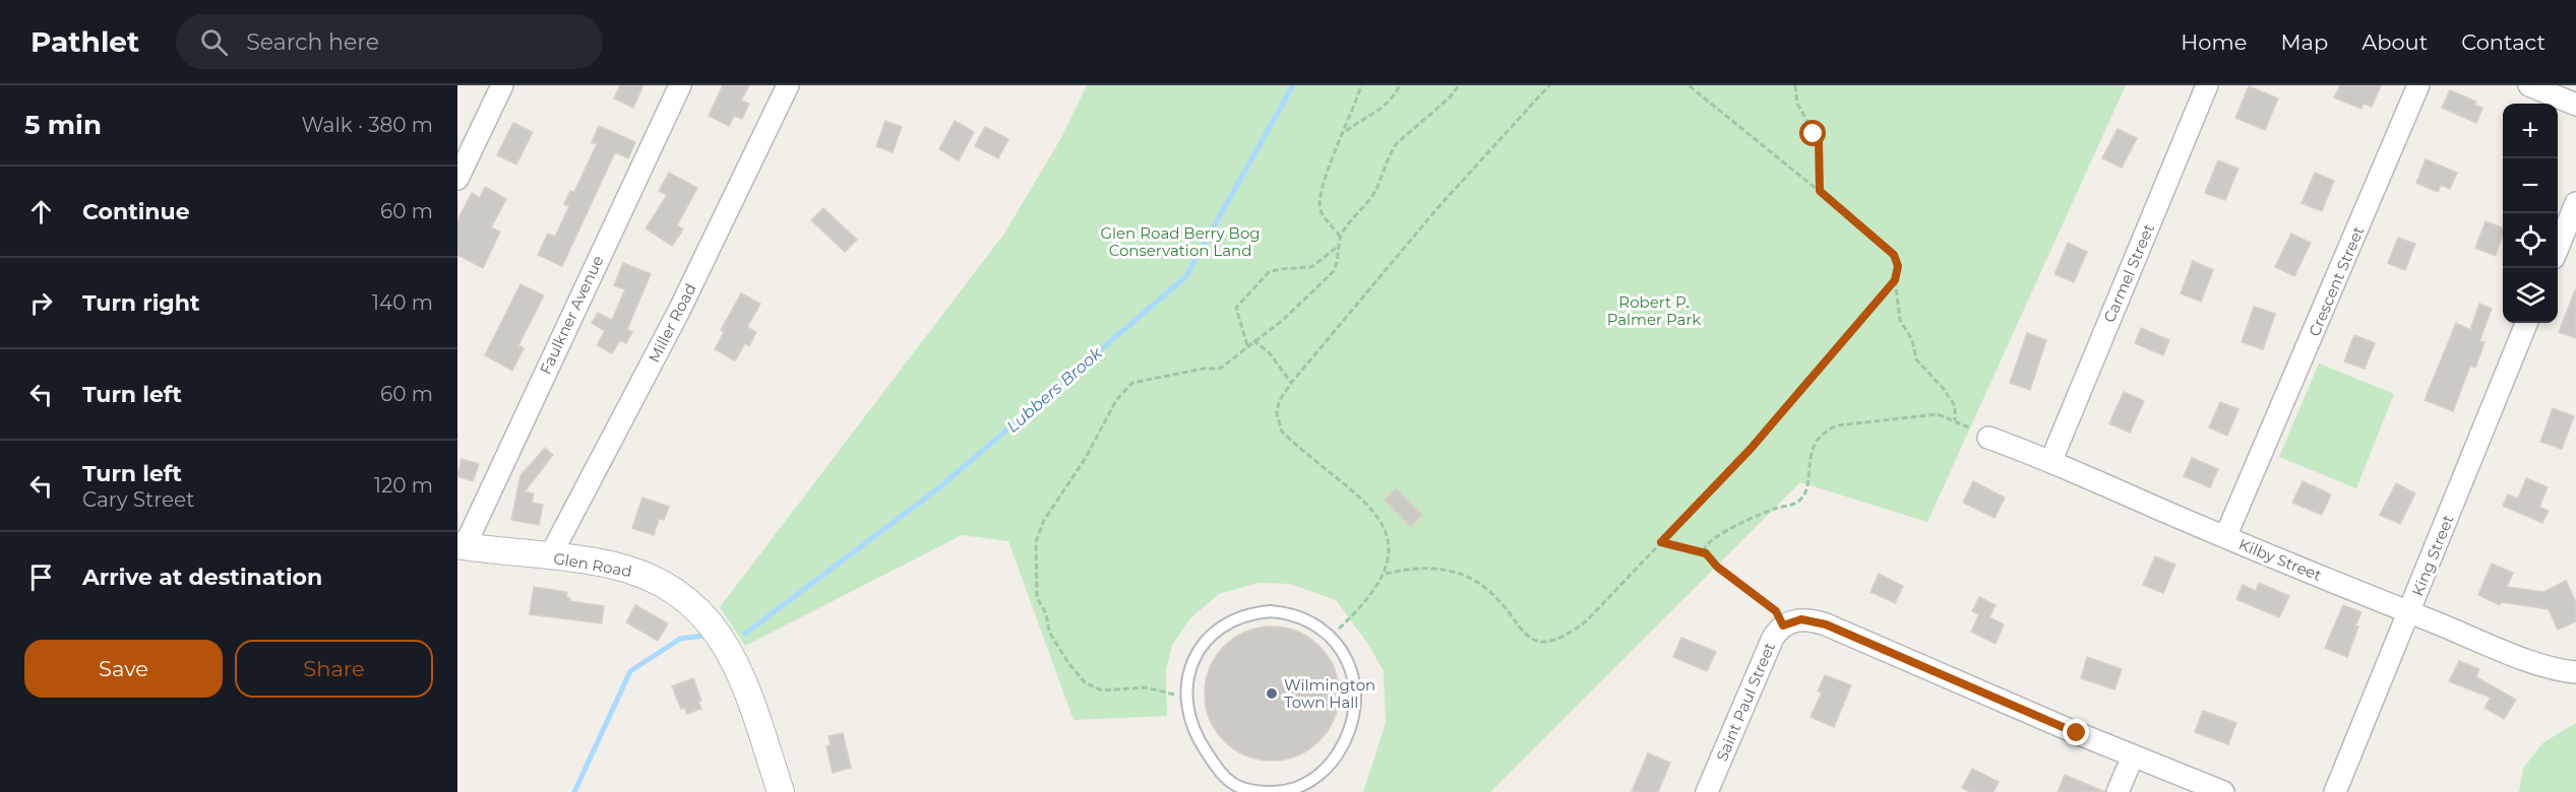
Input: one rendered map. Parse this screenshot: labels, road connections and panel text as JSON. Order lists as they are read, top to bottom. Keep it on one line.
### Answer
{"streets":{"street":["Carmel Street","Crescent Street","Faulkner Avenue","Miller Road","King Street","Kilby Street","Glen Road","Saint Paul Street"]},"crossings":[["Carmel Street","Kilby Street"],["Crescent Street","Kilby Street"],["Faulkner Avenue","Glen Road"],["Miller Road","Glen Road"],["King Street","Kilby Street"]],"water":["Lubbers Brook"],"parks":["Glen Road Berry Bog Conservation Land","Robert P. Palmer Park"],"places":["Wilmington Town Hall"],"page":{"header":"Pathlet","search":"Search here","nav":["Home","Map","About","Contact"],"heading":["5 min","Walk · 380 m"],"map_buttons":["+","−"],"list":[["Continue","60 m"],["Turn right","140 m"],["Turn left","60 m"],["Turn left","Cary Street","120 m"],"Arrive at destination"],"buttons":["Save","Share"]}}
